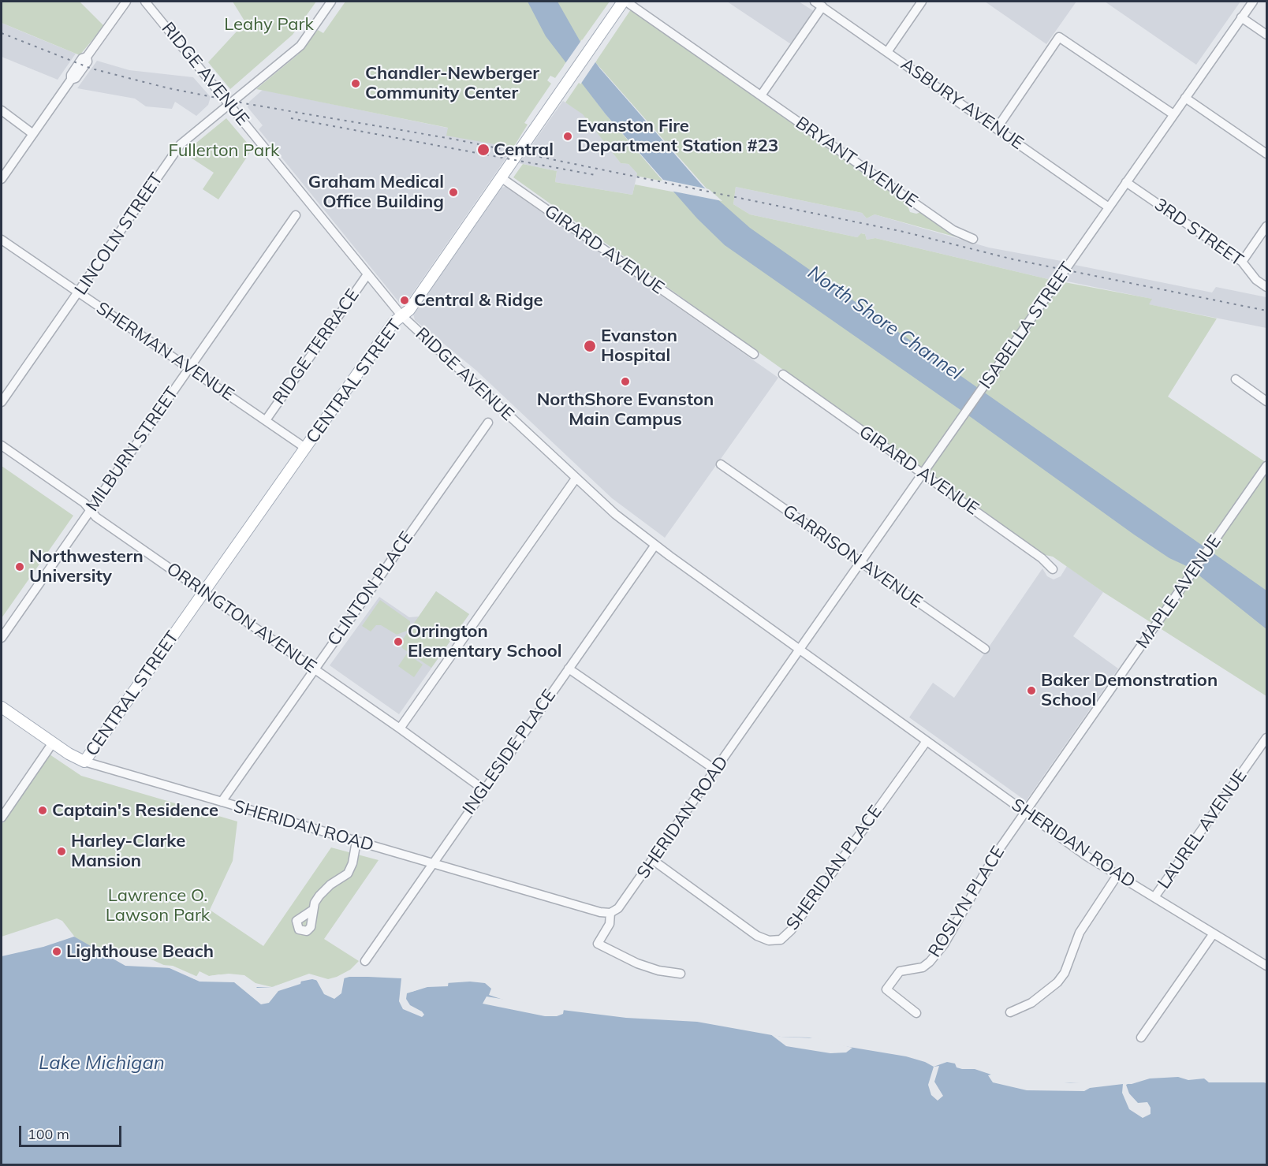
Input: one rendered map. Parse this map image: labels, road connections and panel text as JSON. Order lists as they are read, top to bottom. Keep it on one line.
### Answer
{"streets":{"main road":["CENTRAL STREET","SHERIDAN ROAD"],"street":["RIDGE AVENUE","ASBURY AVENUE","BRYANT AVENUE","3RD STREET","LINCOLN STREET","GIRARD AVENUE","ISABELLA STREET","RIDGE TERRACE","SHERMAN AVENUE","MILBURN STREET","GARRISON AVENUE","CLINTON PLACE","MAPLE AVENUE","ORRINGTON AVENUE","INGLESIDE PLACE","LAUREL AVENUE","SHERIDAN PLACE","ROSLYN PLACE"]},"crossings":[["RIDGE AVENUE","LINCOLN STREET"],["RIDGE AVENUE","ISABELLA STREET"],["RIDGE AVENUE","RIDGE TERRACE"],["RIDGE AVENUE","CENTRAL STREET"],["RIDGE AVENUE","INGLESIDE PLACE"],["RIDGE AVENUE","SHERIDAN ROAD"],["ASBURY AVENUE","ISABELLA STREET"],["BRYANT AVENUE","CENTRAL STREET"],["3RD STREET","ISABELLA STREET"],["LINCOLN STREET","SHERMAN AVENUE"],["GIRARD AVENUE","ISABELLA STREET"],["GIRARD AVENUE","CENTRAL STREET"],["ISABELLA STREET","GARRISON AVENUE"],["ISABELLA STREET","SHERIDAN ROAD"],["RIDGE TERRACE","SHERMAN AVENUE"],["SHERMAN AVENUE","CENTRAL STREET"],["SHERMAN AVENUE","MILBURN STREET"],["CENTRAL STREET","ORRINGTON AVENUE"],["CENTRAL STREET","SHERIDAN ROAD"],["MILBURN STREET","ORRINGTON AVENUE"],["CLINTON PLACE","ORRINGTON AVENUE"],["CLINTON PLACE","SHERIDAN ROAD"],["MAPLE AVENUE","SHERIDAN ROAD"],["MAPLE AVENUE","ROSLYN PLACE"],["ORRINGTON AVENUE","INGLESIDE PLACE"],["INGLESIDE PLACE","SHERIDAN ROAD"],["SHERIDAN ROAD","LAUREL AVENUE"],["SHERIDAN ROAD","SHERIDAN PLACE"],["SHERIDAN ROAD","ROSLYN PLACE"]],"water":["North Shore Channel","Lake Michigan"],"parks":["Leahy Park","Fullerton Park","Lawrence O. Lawson Park"],"places":["Chandler-Newberger Community Center","Evanston Fire Department Station #23","Central","Graham Medical Office Building","Central & Ridge","Evanston Hospital","NorthShore Evanston Main Campus","Northwestern University","Orrington Elementary School","Baker Demonstration School","Captain's Residence","Harley-Clarke Mansion","Lighthouse Beach"],"scale_bar":"100 m"}
